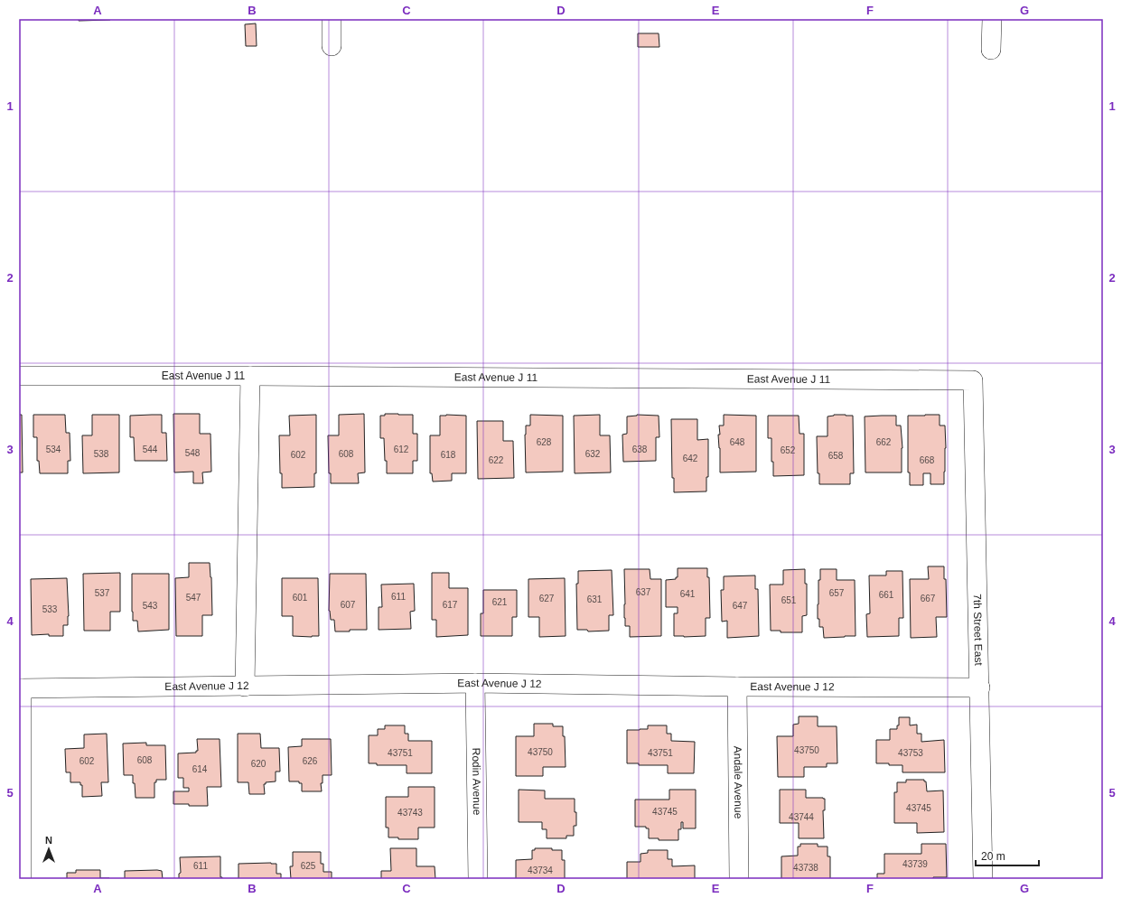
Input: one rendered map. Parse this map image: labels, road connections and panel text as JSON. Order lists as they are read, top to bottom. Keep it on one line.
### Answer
{"streets":{"street":["East Avenue J 11","7th Street East","East Avenue J 12","Rodin Avenue","Andale Avenue"]},"crossings":[["East Avenue J 11","7th Street East"],["7th Street East","East Avenue J 12"],["East Avenue J 12","Rodin Avenue"],["East Avenue J 12","Andale Avenue"]],"house_numbers":["628","648","662","534","544","612","638","652","548","538","608","632","602","618","658","642","622","668","637","537","657","641","661","611","547","601","627","667","631","651","621","607","617","543","647","533","43750","43750","43751","43751","43753","608","602","626","620","614","43745","43745","43743","43744","43739","611","625","43738","43734"],"scale_bar":"20 m","north":"top","grid":{"columns":["A","B","C","D","E","F","G"],"rows":["1","2","3","4","5"]}}
